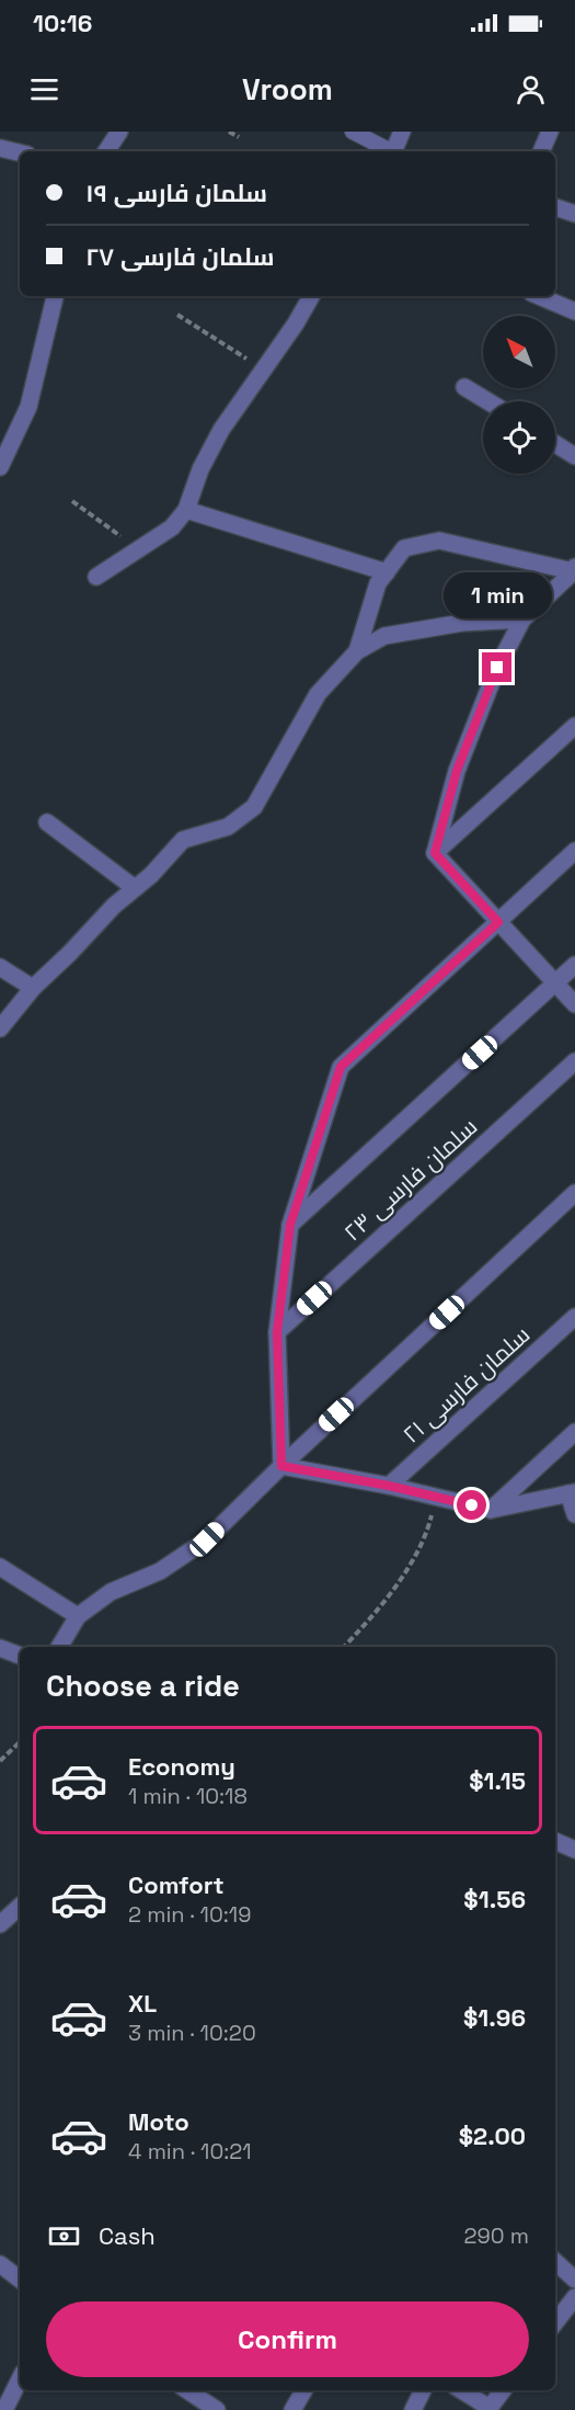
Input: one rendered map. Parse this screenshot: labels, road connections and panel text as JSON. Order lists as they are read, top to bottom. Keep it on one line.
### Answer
{"streets":{"street":["سلمان فارسی ۲۳","سلمان فارسی ۲۱"]},"north":"top left","page":{"status":"10:16","header":"Vroom","banner":["سلمان فارسی ۱۹","سلمان فارسی ۲۷"],"bubble":"1 min","heading":"Choose a ride","list":[{"name":"Economy","note":"1 min · 10:18","value":"$1.15"},{"name":"Comfort","note":"2 min · 10:19","value":"$1.56"},{"name":"XL","note":"3 min · 10:20","value":"$1.96"},{"name":"Moto","note":"4 min · 10:21","value":"$2.00"}],"pay":["Cash","290 m"],"buttons":"Confirm"}}
